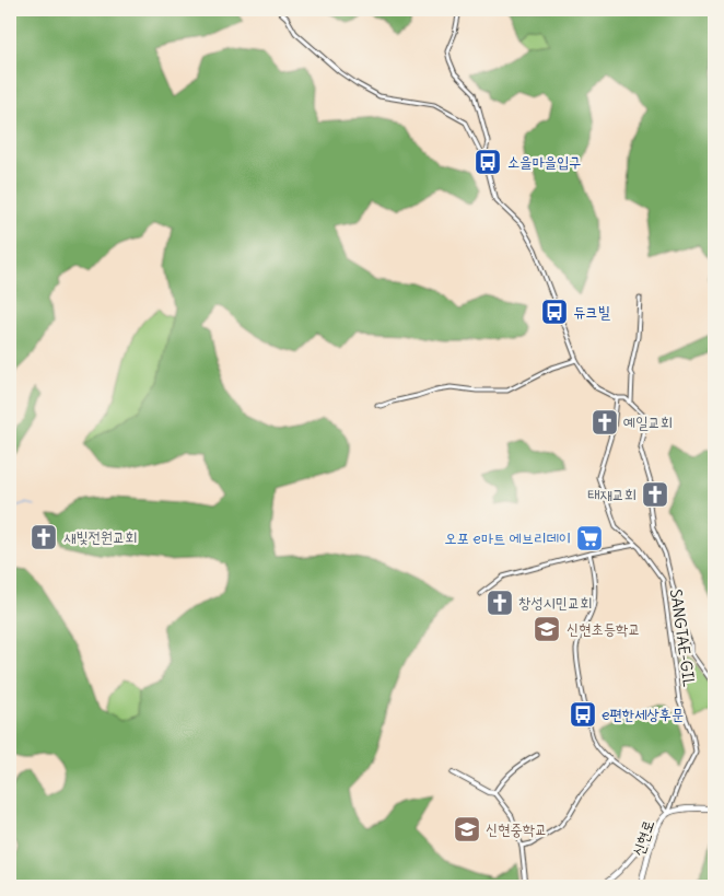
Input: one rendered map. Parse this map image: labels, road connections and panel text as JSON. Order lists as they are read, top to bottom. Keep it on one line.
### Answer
{"streets":{"main road":["신현로"],"street":["SANGTAE-GIL"]},"crossings":[["SANGTAE-GIL","신현로"]],"places":{"bus stop":["소을마을입구","듀크빌","e편한세상후문"],"church":["예일교회","태재교회","새빛전원교회","창성시민교회"],"supermarket":["오포 e마트 에브리데이"],"school or university":["신현초등학교","신현중학교"]}}
